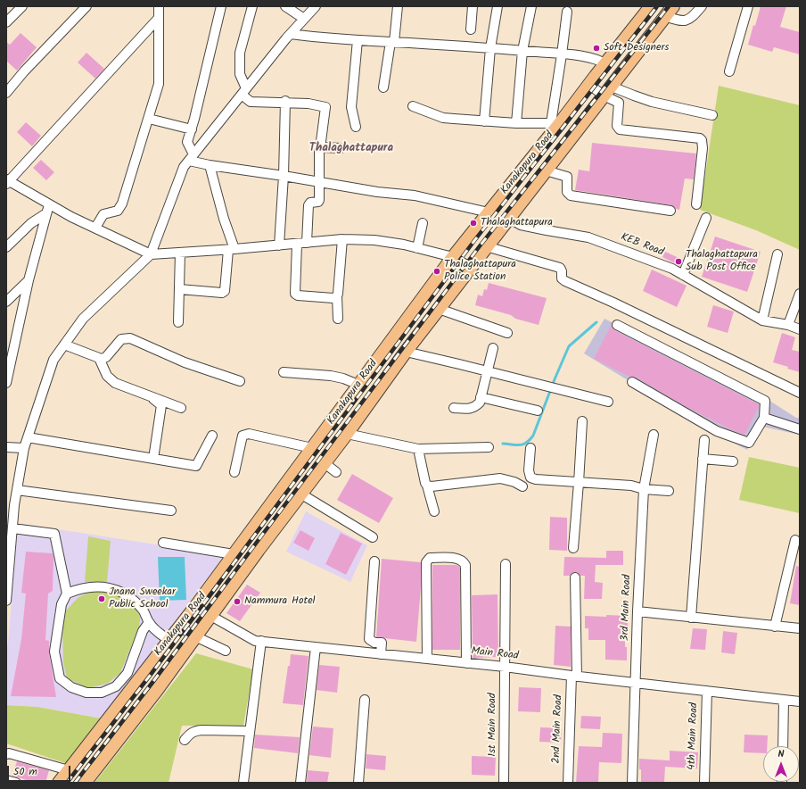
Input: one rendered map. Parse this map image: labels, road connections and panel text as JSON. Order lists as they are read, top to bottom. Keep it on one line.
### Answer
{"streets":{"highway":["Kanakapura Road"],"street":["KEB Road","3rd Main Road","Main Road","1st Main Road","2nd Main Road","4th Main Road"]},"crossings":[["Kanakapura Road","KEB Road"],["Kanakapura Road","Main Road"],["3rd Main Road","Main Road"],["Main Road","1st Main Road"],["Main Road","2nd Main Road"],["Main Road","4th Main Road"]],"districts":["Thalaghattapura"],"places":["Soft Designers","Thalaghattapura","Thalaghattapura Sub Post Office","Thalaghattapura Police Station","Jnana Sweekar Public School","Nammura Hotel"],"scale_bar":"50 m","north":"top"}
